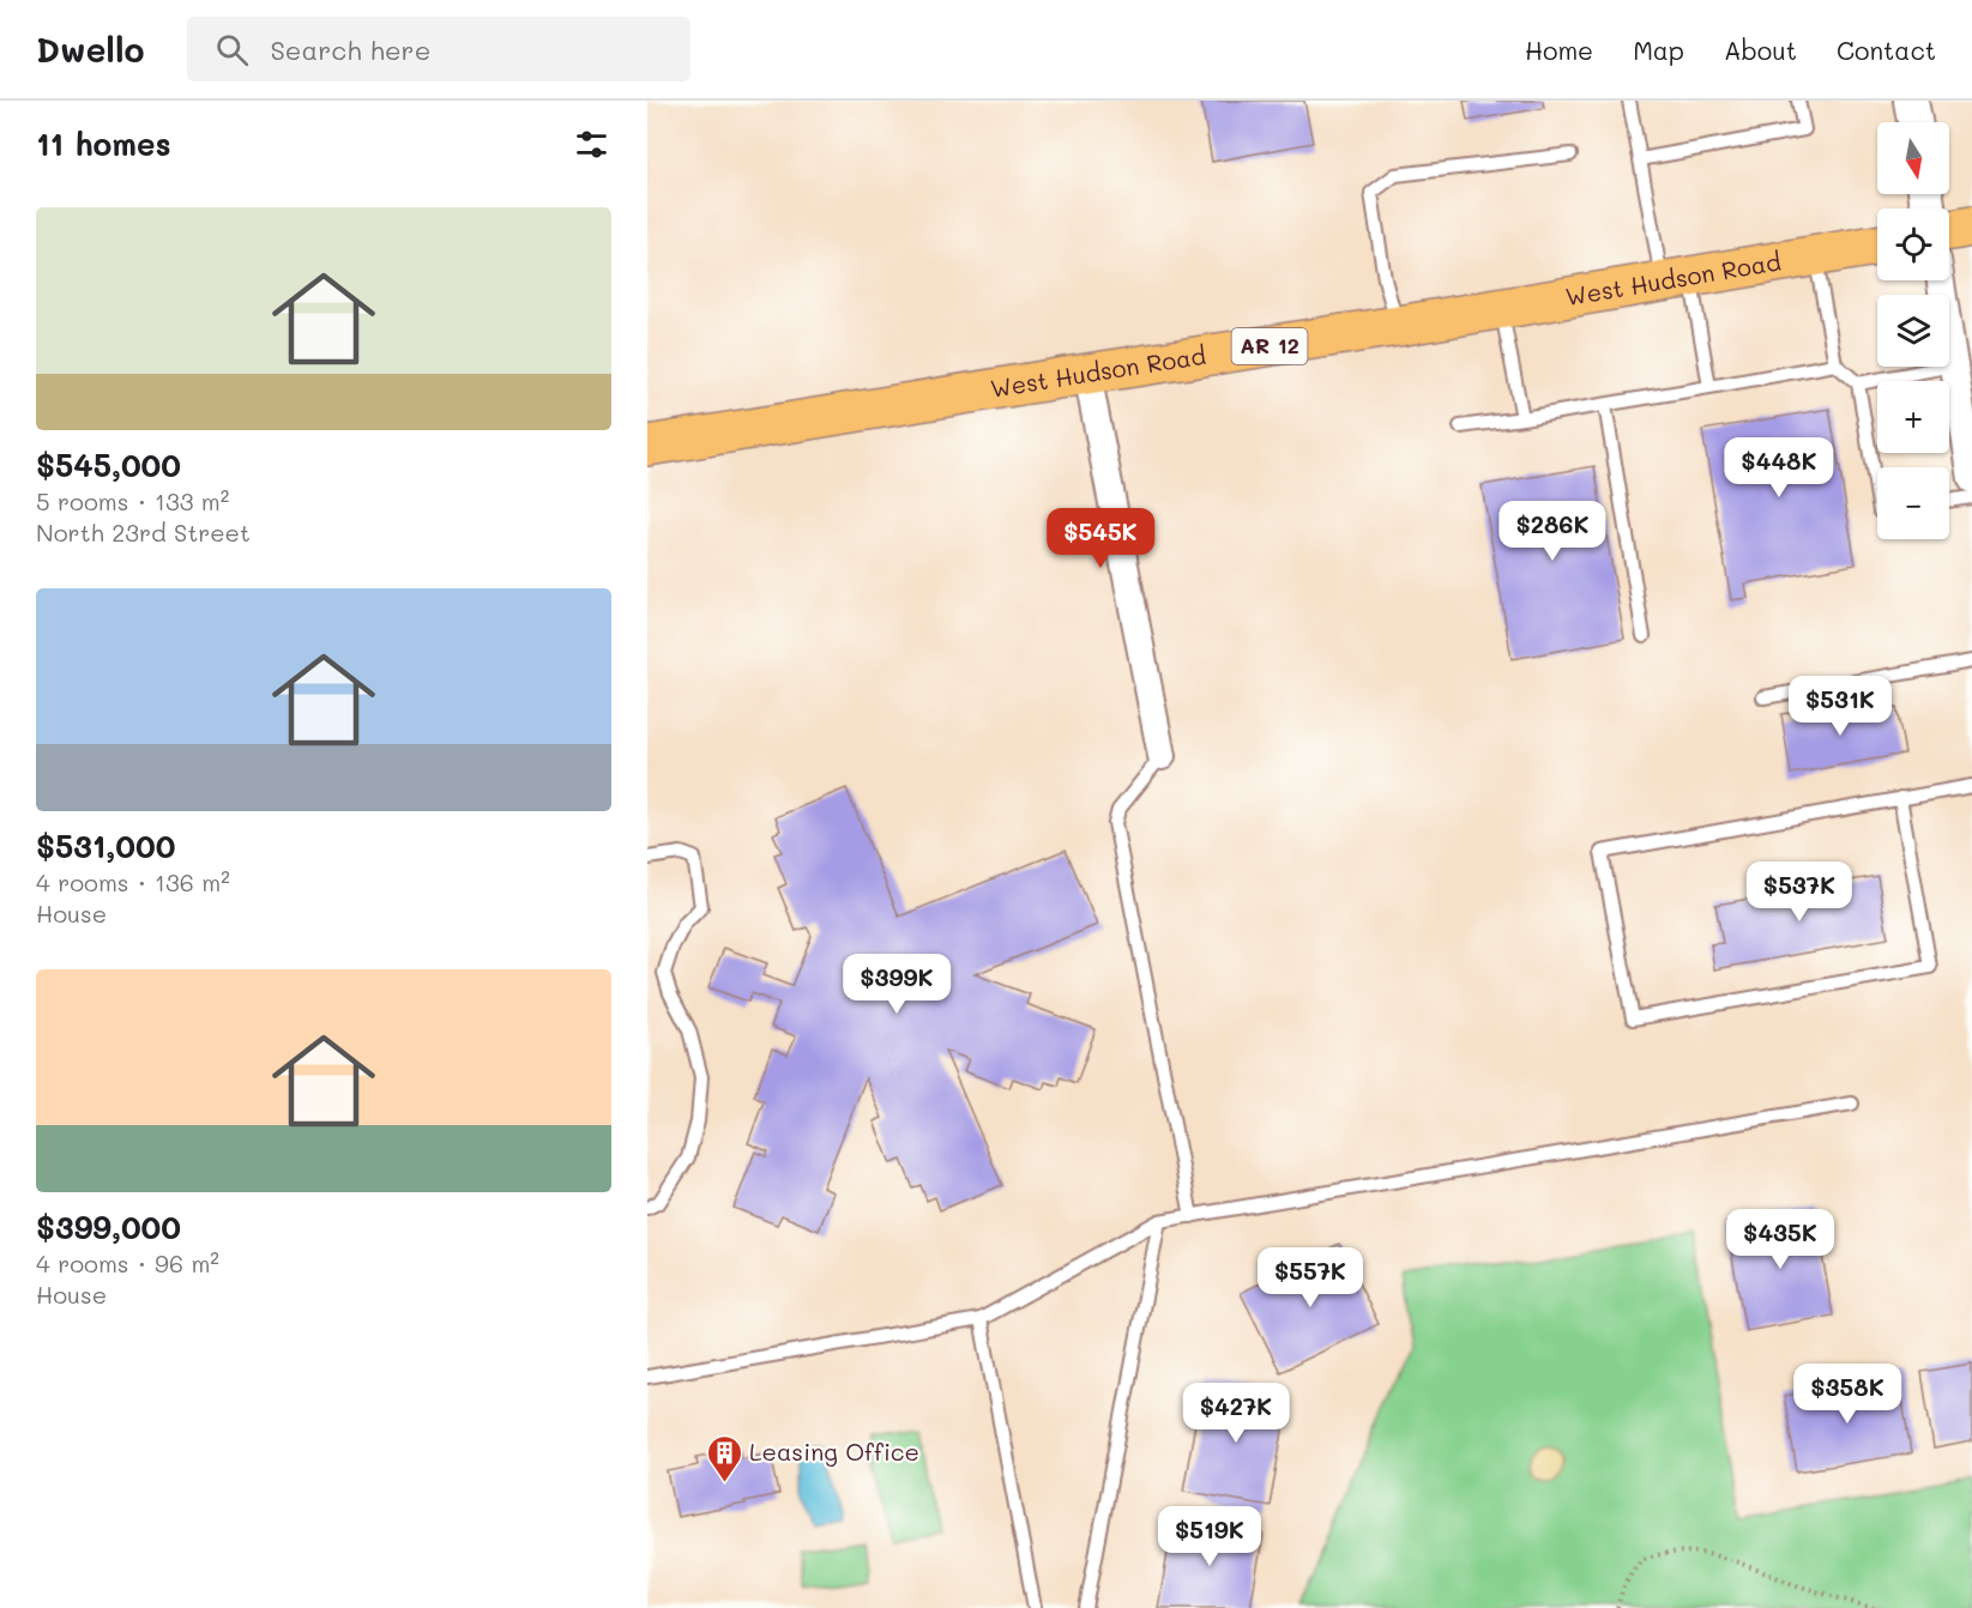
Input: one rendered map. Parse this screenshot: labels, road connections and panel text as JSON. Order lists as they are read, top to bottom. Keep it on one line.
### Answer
{"streets":{"highway":["West Hudson Road","AR 12"]},"places":{"building":["Leasing Office"]},"north":"bottom","page":{"header":"Dwello","search":"Search here","nav":["Home","Map","About","Contact"],"heading":"11 homes","map_buttons":["+","−"],"list":[{"name":"$545,000","note":"5 rooms · 133 m² · North 23rd Street"},{"name":"$531,000","note":"4 rooms · 136 m² · House"},{"name":"$399,000","note":"4 rooms · 96 m² · House"}],"price":["$448K","$286K","$545K","$531K","$537K","$399K","$435K","$557K","$358K","$427K","$519K"]}}
